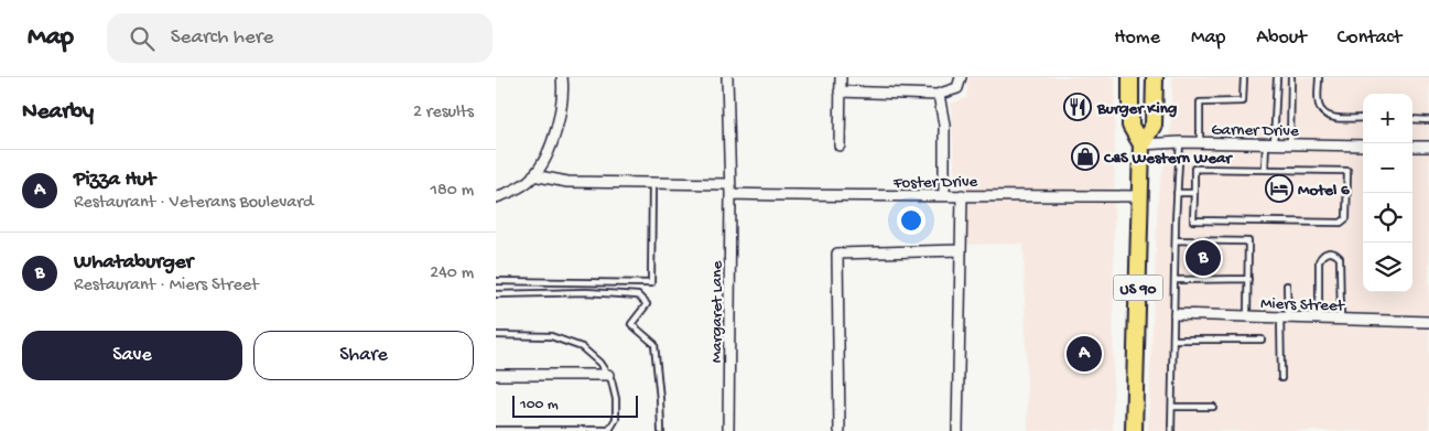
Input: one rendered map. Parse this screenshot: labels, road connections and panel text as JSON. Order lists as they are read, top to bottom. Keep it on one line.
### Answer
{"streets":{"main road":["US 90"],"street":["Garner Drive","Foster Drive","Miers Street","Margaret Lane"]},"crossings":[["Garner Drive","US 90"],["Foster Drive","US 90"],["Foster Drive","Margaret Lane"]],"places":{"restaurant":["Burger King"],"shop":["C&S Western Wear"],"hotel":["Motel 6"]},"scale_bar":"100 m","page":{"header":"Map","search":"Search here","nav":["Home","Map","About","Contact"],"heading":["Nearby","2 results"],"map_buttons":["+","−"],"list":[{"mark":"A","name":"Pizza Hut","note":"Restaurant · Veterans Boulevard","value":"180 m"},{"mark":"B","name":"Whataburger","note":"Restaurant · Miers Street","value":"240 m"}],"pins":["B","A"],"buttons":["Save","Share"],"scale":"100 m"}}
